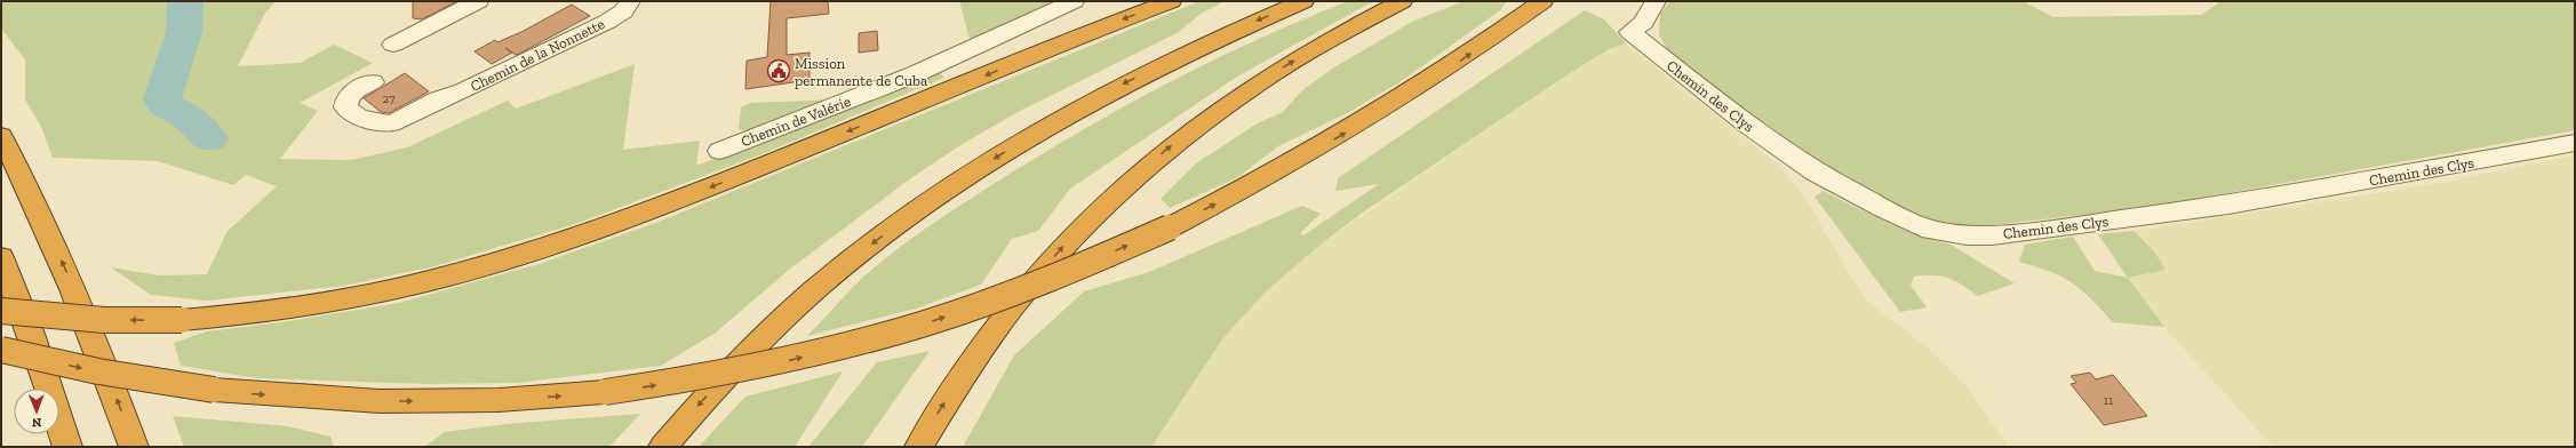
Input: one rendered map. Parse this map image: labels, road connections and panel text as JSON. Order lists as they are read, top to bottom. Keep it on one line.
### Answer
{"streets":{"street":["Chemin de la Nonnette","Chemin des Clys","Chemin de Valérie"]},"places":{"public building":["Mission permanente de Cuba"]},"house_numbers":["27","11"],"north":"bottom"}
